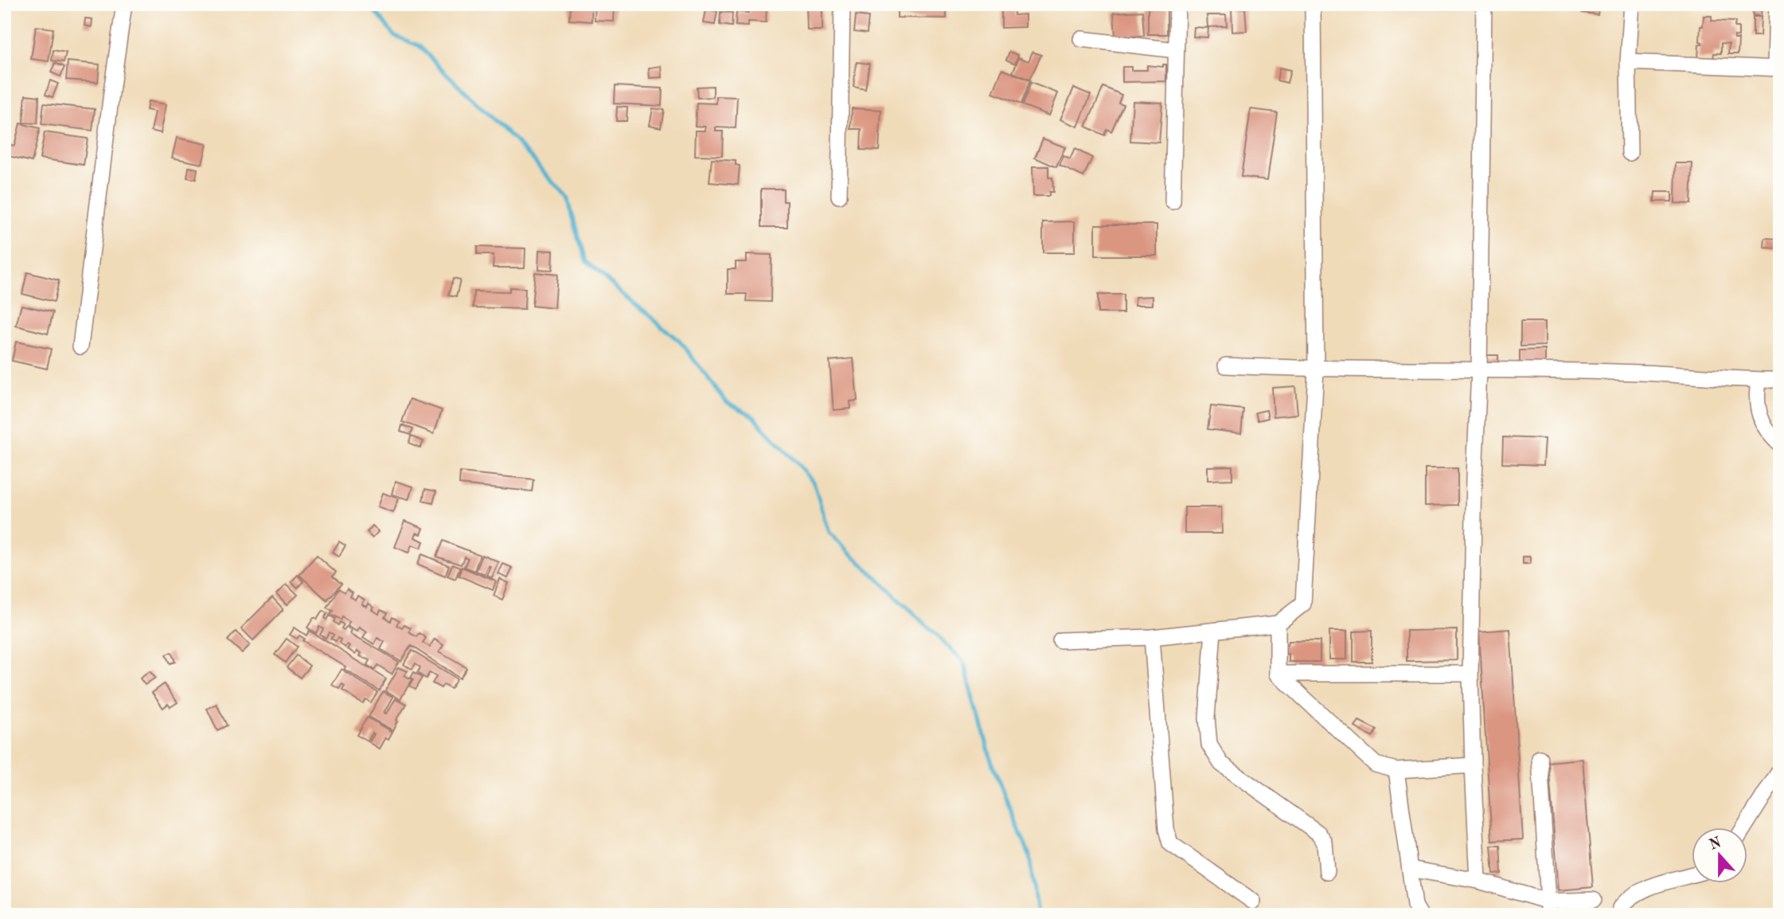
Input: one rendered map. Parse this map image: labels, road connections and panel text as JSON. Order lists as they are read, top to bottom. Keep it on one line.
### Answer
{"north":"top"}
